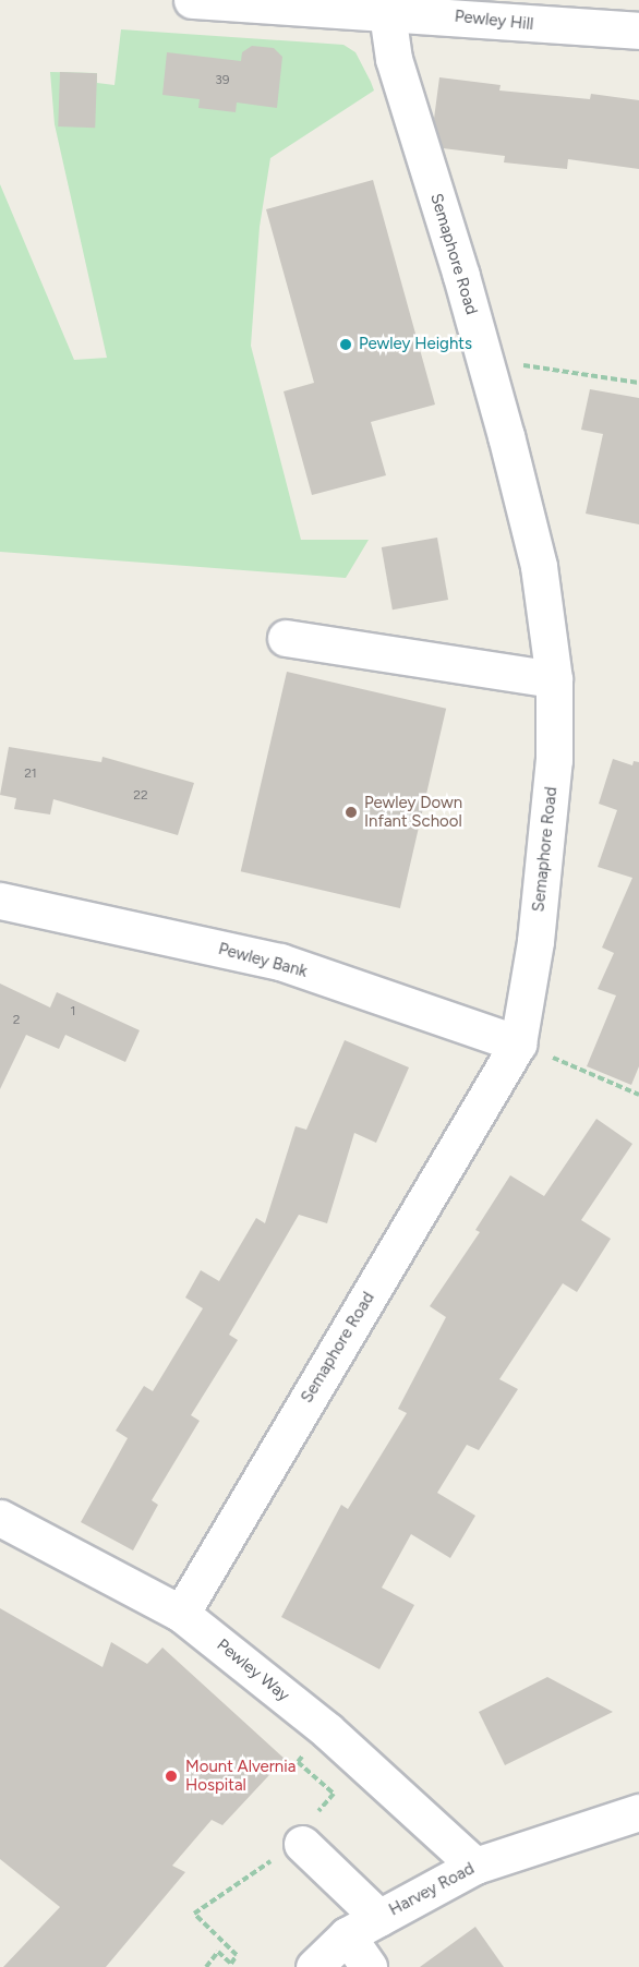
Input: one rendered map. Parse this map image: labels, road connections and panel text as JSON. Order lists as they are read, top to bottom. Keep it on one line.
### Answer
{"streets":{"street":["Pewley Hill","Semaphore Road","Pewley Bank","Pewley Way","Harvey Road"]},"crossings":[["Pewley Hill","Semaphore Road"],["Semaphore Road","Pewley Bank"],["Semaphore Road","Pewley Way"],["Pewley Way","Harvey Road"]],"places":["Pewley Heights","Pewley Down Infant School","Mount Alvernia Hospital"],"house_numbers":["39","21","22","1","2"]}
